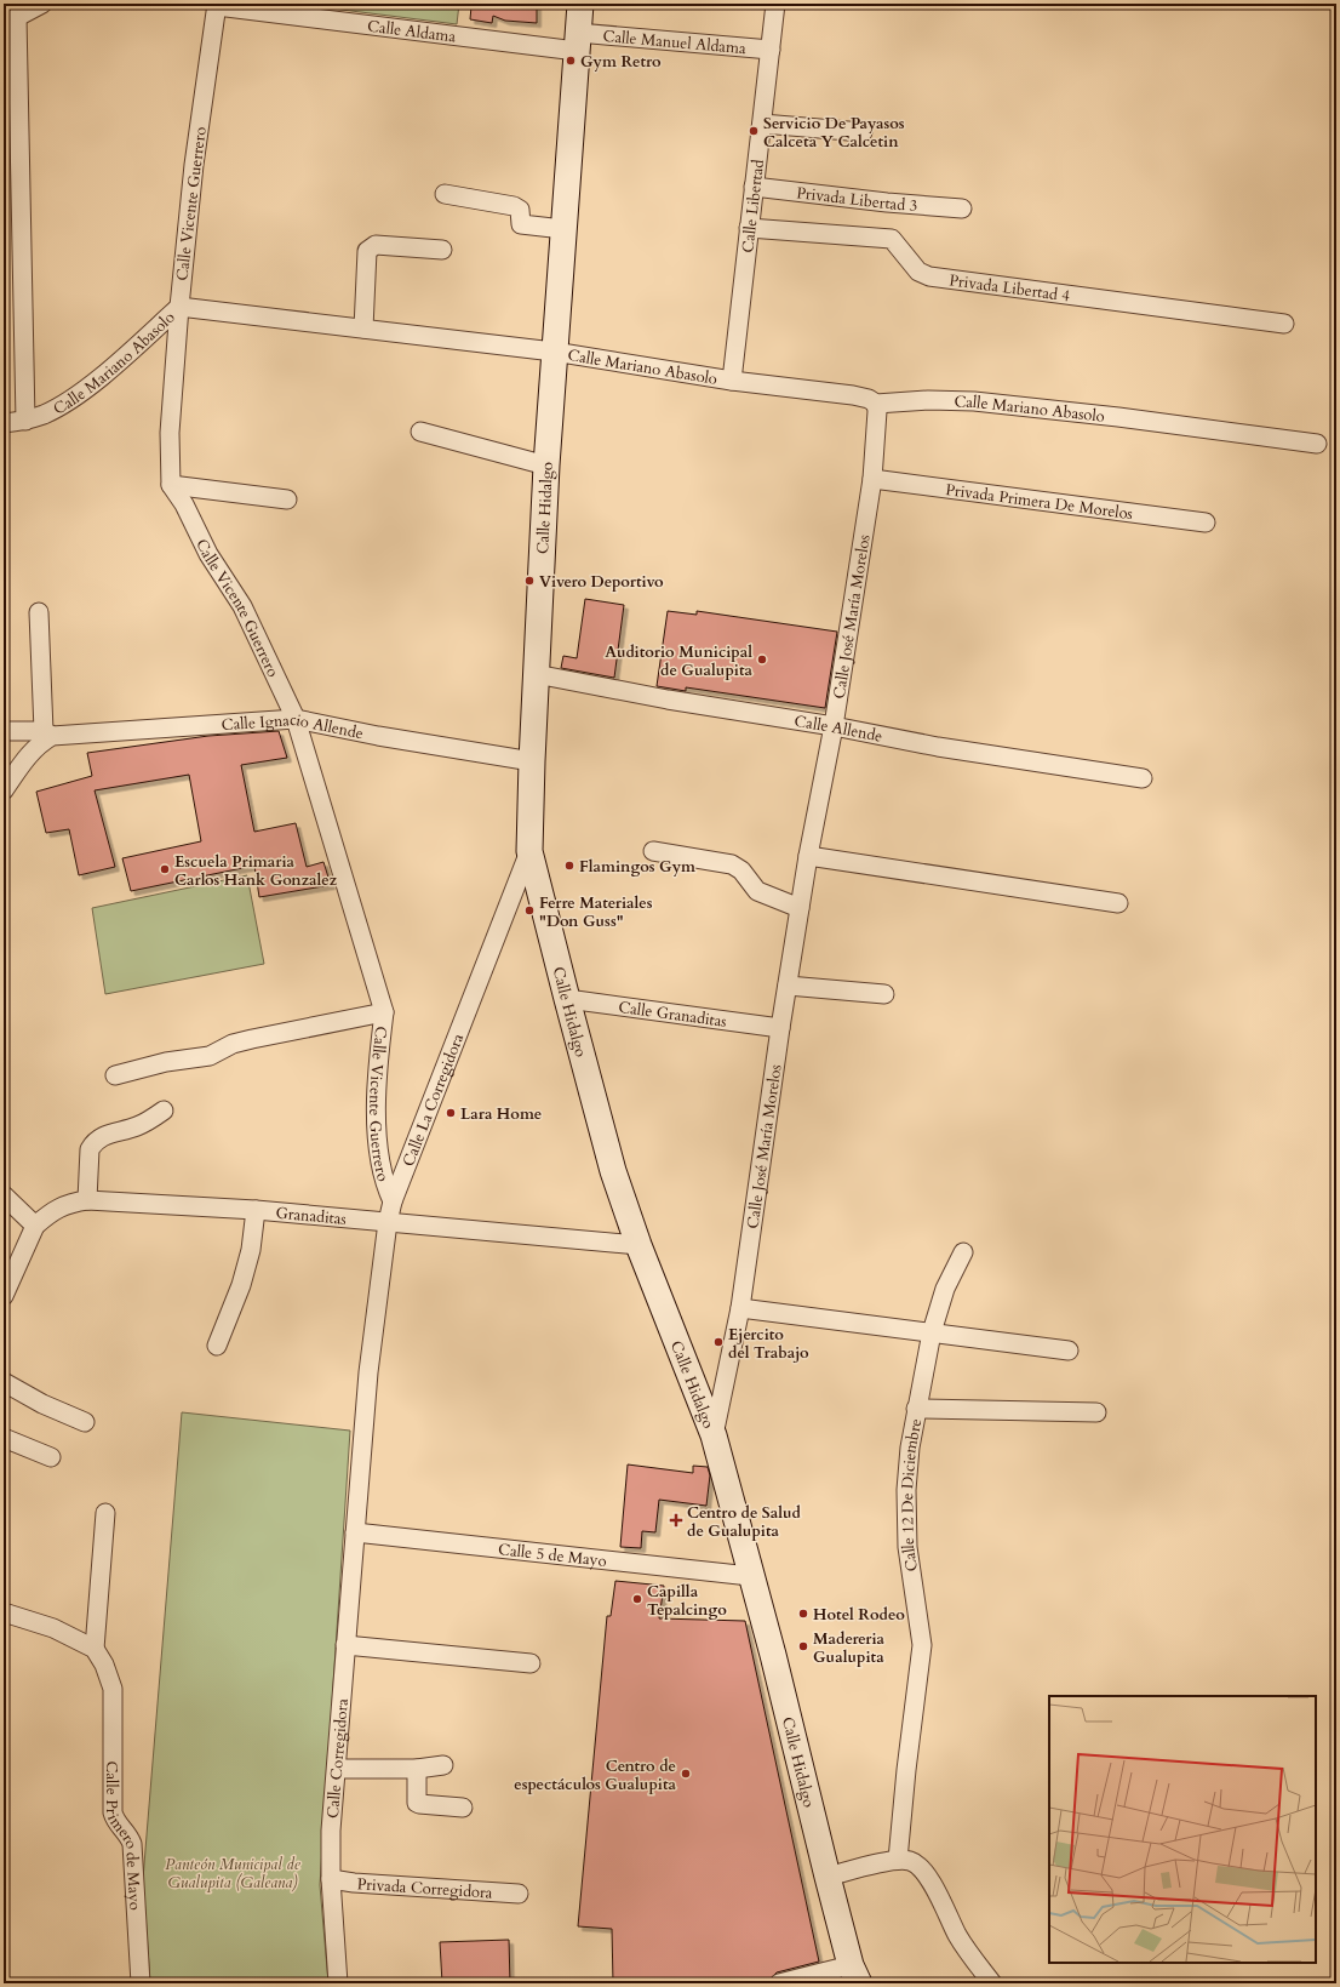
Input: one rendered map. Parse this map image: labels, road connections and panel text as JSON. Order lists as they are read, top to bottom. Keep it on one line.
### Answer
{"streets":{"main road":["Calle Hidalgo"],"street":["Calle Aldama","Calle Manuel Aldama","Privada Libertad 3","Calle Vicente Guerrero","Calle Libertad","Privada Libertad 4","Calle Mariano Abasolo","Privada Primera De Morelos","Calle José María Morelos","Calle Allende","Calle Ignacio Allende","Calle Granaditas","Calle La Corregidora","Granaditas","Calle 12 De Diciembre","Calle 5 de Mayo","Calle Corregidora","Calle Primero de Mayo","Privada Corregidora"]},"crossings":[["Calle Aldama","Calle Manuel Aldama"],["Calle Aldama","Calle Vicente Guerrero"],["Calle Aldama","Calle Hidalgo"],["Calle Manuel Aldama","Calle Libertad"],["Calle Manuel Aldama","Calle Hidalgo"],["Privada Libertad 3","Calle Libertad"],["Calle Vicente Guerrero","Calle Mariano Abasolo"],["Calle Vicente Guerrero","Calle Ignacio Allende"],["Calle Vicente Guerrero","Calle La Corregidora"],["Calle Libertad","Privada Libertad 4"],["Calle Libertad","Calle Mariano Abasolo"],["Calle Mariano Abasolo","Calle Hidalgo"],["Calle Mariano Abasolo","Calle José María Morelos"],["Privada Primera De Morelos","Calle José María Morelos"],["Calle Hidalgo","Calle José María Morelos"],["Calle Hidalgo","Calle Allende"],["Calle Hidalgo","Calle Ignacio Allende"],["Calle Hidalgo","Calle Granaditas"],["Calle Hidalgo","Calle La Corregidora"],["Calle Hidalgo","Granaditas"],["Calle Hidalgo","Calle 5 de Mayo"],["Calle José María Morelos","Calle Allende"],["Calle José María Morelos","Calle Granaditas"],["Calle La Corregidora","Granaditas"],["Calle La Corregidora","Calle 5 de Mayo"],["Calle La Corregidora","Calle Corregidora"],["Calle 5 de Mayo","Calle Corregidora"],["Calle Corregidora","Privada Corregidora"]],"parks":["Panteón Municipal de Gualupita (Galeana)"],"places":{"other":["Gym Retro","Servicio De Payasos Calceta Y Calcetin","Vivero Deportivo","Auditorio Municipal de Gualupita","Flamingos Gym","Escuela Primaria Carlos Hank Gonzalez","Ferre Materiales \"Don Guss\"","Lara Home","Ejercito del Trabajo","Capilla Tepalcingo","Hotel Rodeo","Madereria Gualupita","Centro de espectáculos Gualupita"],"health":["Centro de Salud de Gualupita"]}}
